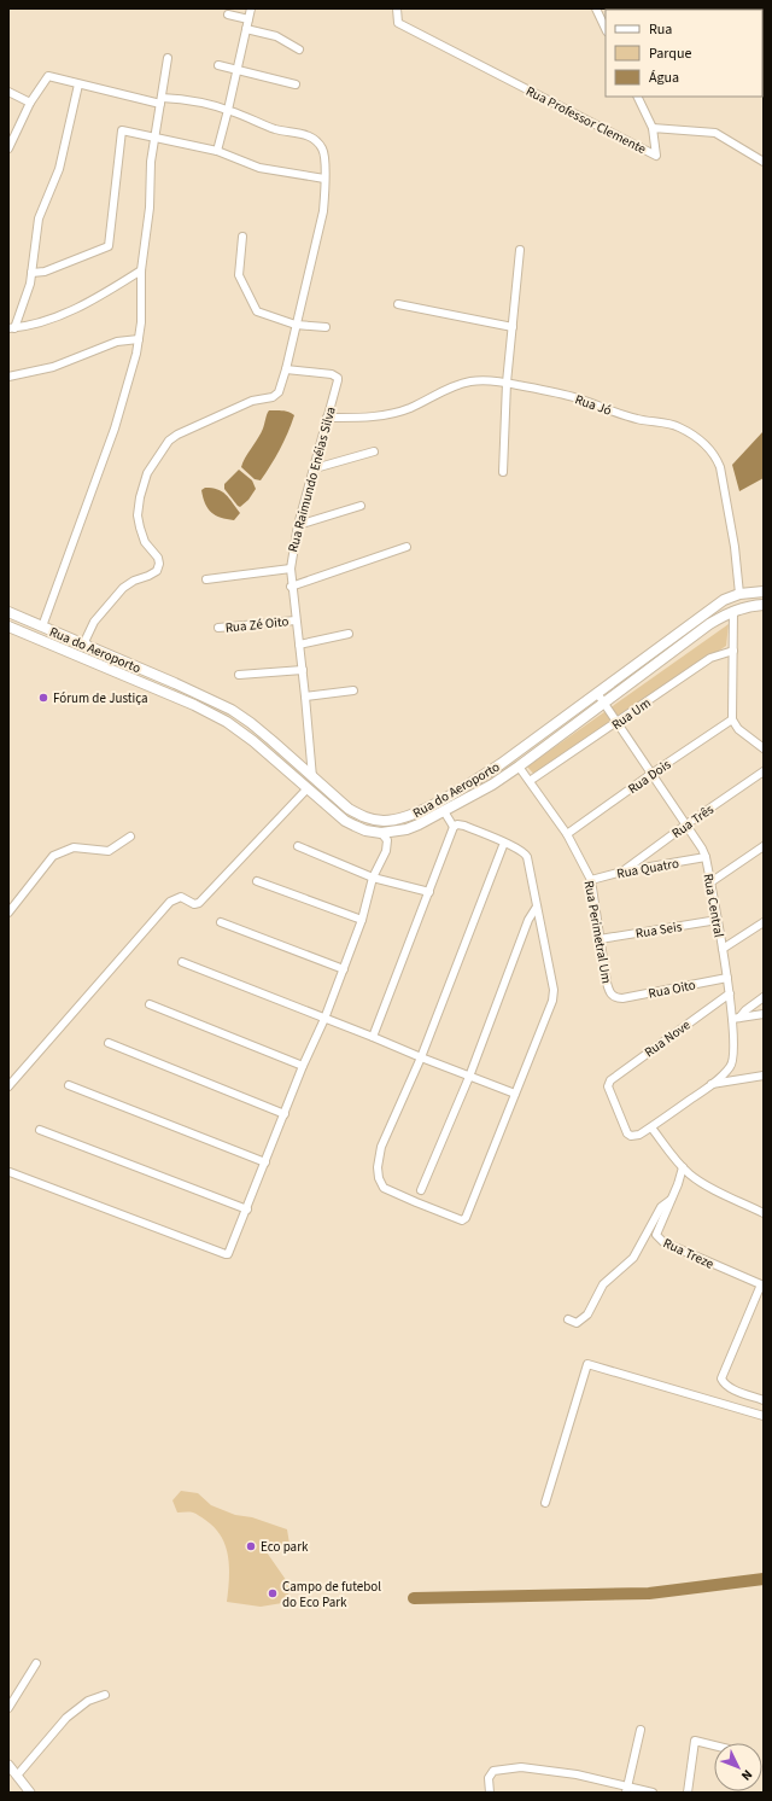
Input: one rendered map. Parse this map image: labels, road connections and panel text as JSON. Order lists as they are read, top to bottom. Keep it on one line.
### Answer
{"streets":{"main road":["Rua do Aeroporto"],"street":["Rua Professor Clemente","Rua Jó","Rua Raimundo Enéias Silva","Rua Zé Oito","Rua Um","Rua Dois","Rua Três","Rua Quatro","Rua Central","Rua Seis","Rua Perimetral Um","Rua Oito","Rua Nove","Rua Treze"]},"crossings":[["Rua Jó","Rua Raimundo Enéias Silva"],["Rua Jó","Rua do Aeroporto"],["Rua Raimundo Enéias Silva","Rua Zé Oito"],["Rua Raimundo Enéias Silva","Rua do Aeroporto"],["Rua do Aeroporto","Rua Central"],["Rua do Aeroporto","Rua Perimetral Um"],["Rua Um","Rua Central"],["Rua Um","Rua Perimetral Um"],["Rua Dois","Rua Central"],["Rua Dois","Rua Perimetral Um"],["Rua Três","Rua Quatro"],["Rua Três","Rua Central"],["Rua Quatro","Rua Central"],["Rua Quatro","Rua Perimetral Um"],["Rua Central","Rua Seis"],["Rua Central","Rua Oito"],["Rua Central","Rua Nove"],["Rua Seis","Rua Perimetral Um"],["Rua Perimetral Um","Rua Oito"]],"places":["Fórum de Justiça","Eco park","Campo de futebol do Eco Park"],"legend":["Rua","Parque","Água"],"north":"bottom right"}
